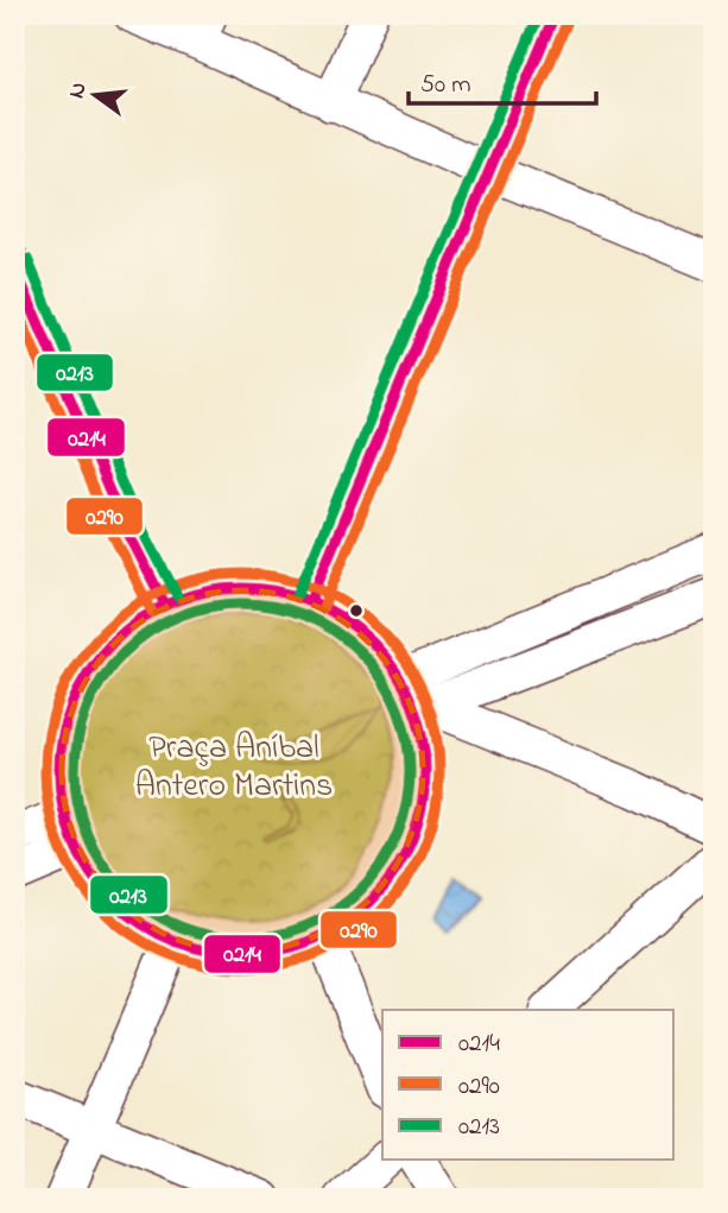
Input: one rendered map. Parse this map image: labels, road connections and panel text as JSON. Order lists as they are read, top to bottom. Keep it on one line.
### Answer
{"parks":["Praça Aníbal Antero Martins"],"lines":["transit line 0214","transit line 0213","transit line 0290"],"legend":["0214","0290","0213"],"scale_bar":"50 m","north":"left"}
